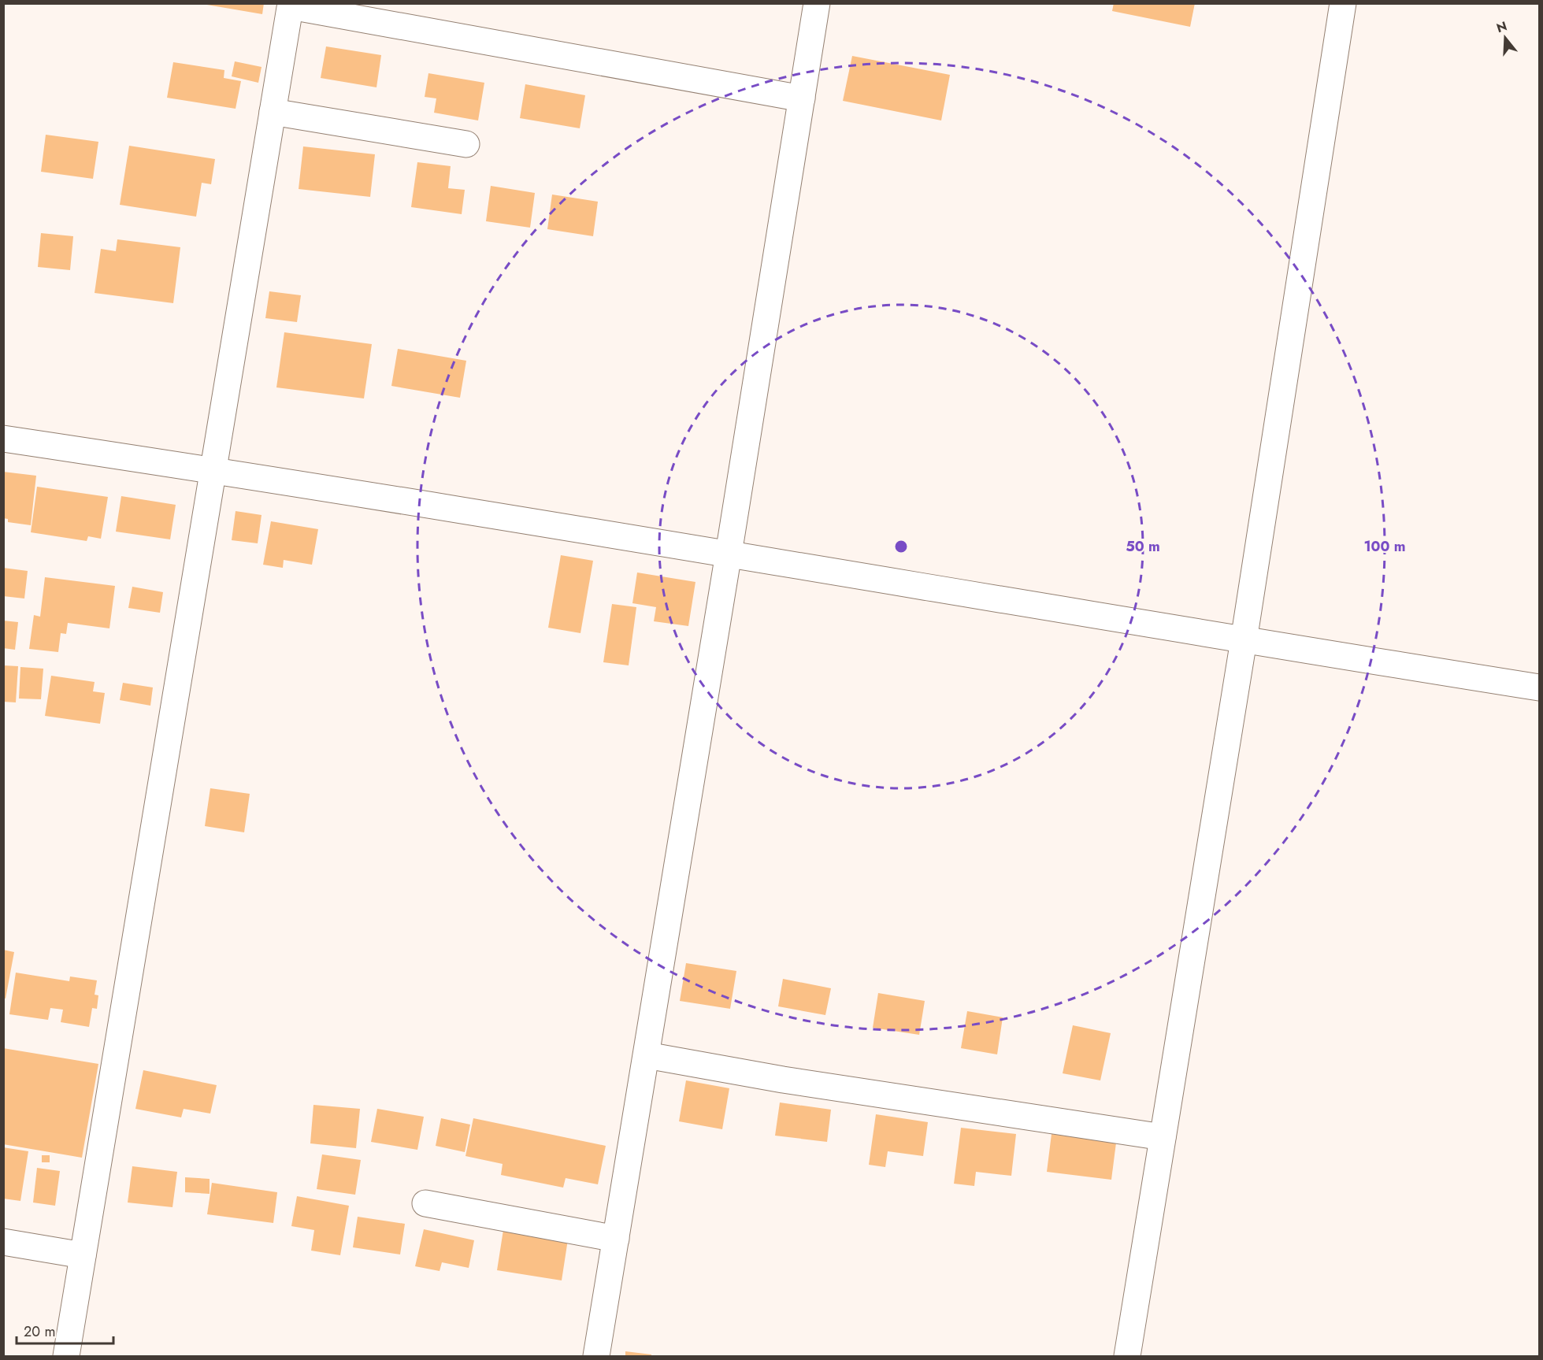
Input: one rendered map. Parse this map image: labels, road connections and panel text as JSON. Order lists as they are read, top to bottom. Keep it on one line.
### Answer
{"scale_bar":"20 m","north":"top","rings":["50 m","100 m"]}
